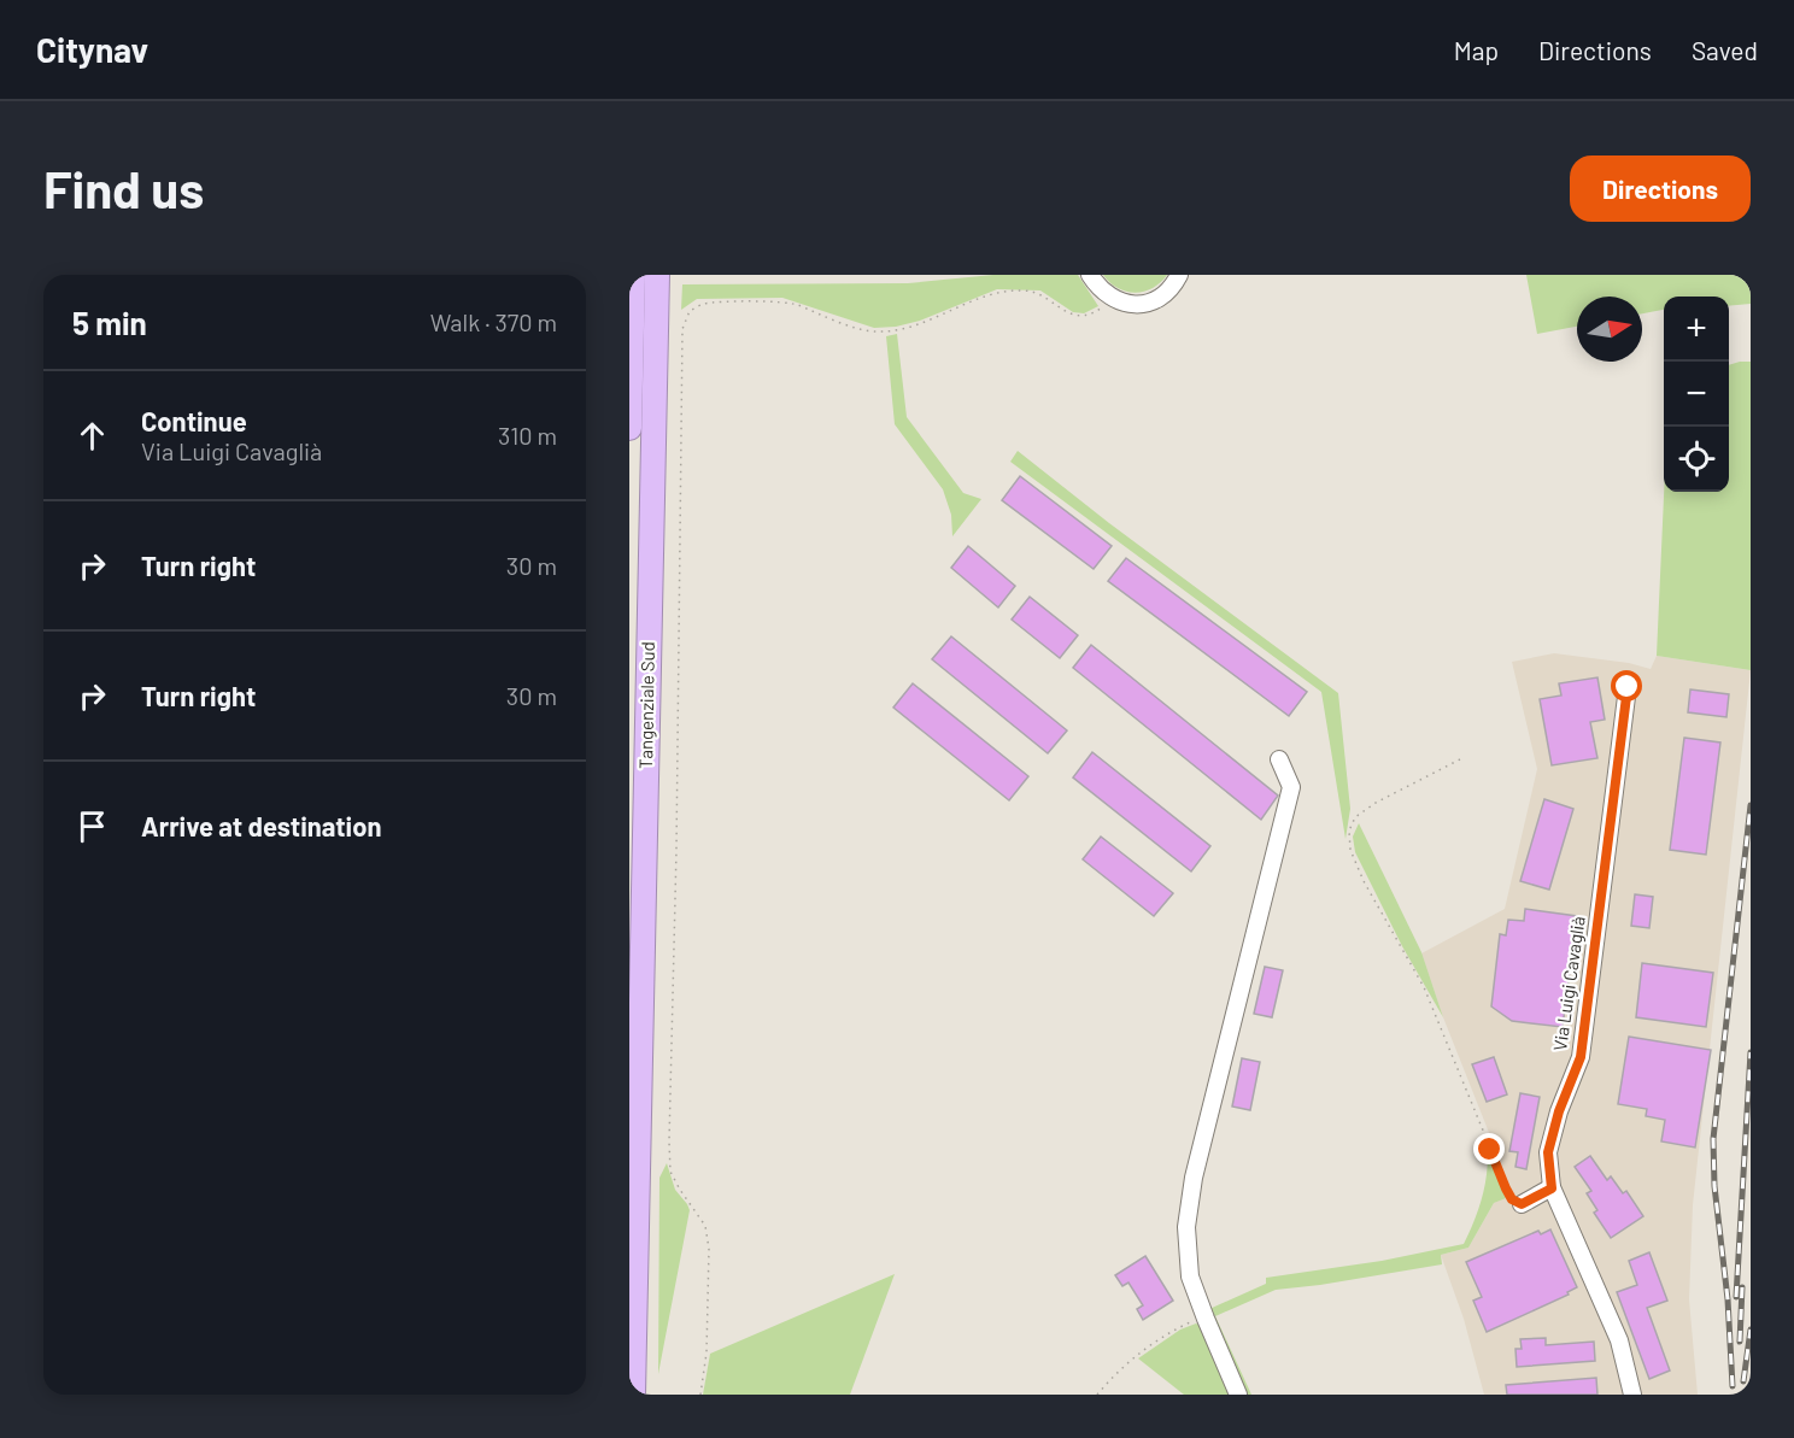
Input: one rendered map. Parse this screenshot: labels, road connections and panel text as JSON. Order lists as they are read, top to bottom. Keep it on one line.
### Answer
{"streets":{"highway":["Tangenziale Sud"],"street":["Via Luigi Cavaglià"]},"north":"right","page":{"header":"Citynav","nav":["Map","Directions","Saved"],"buttons":"Directions","title":"Find us","heading":["5 min","Walk · 370 m"],"map_buttons":["+","−"],"list":[["Continue","Via Luigi Cavaglià","310 m"],["Turn right","30 m"],["Turn right","30 m"],"Arrive at destination"]}}
